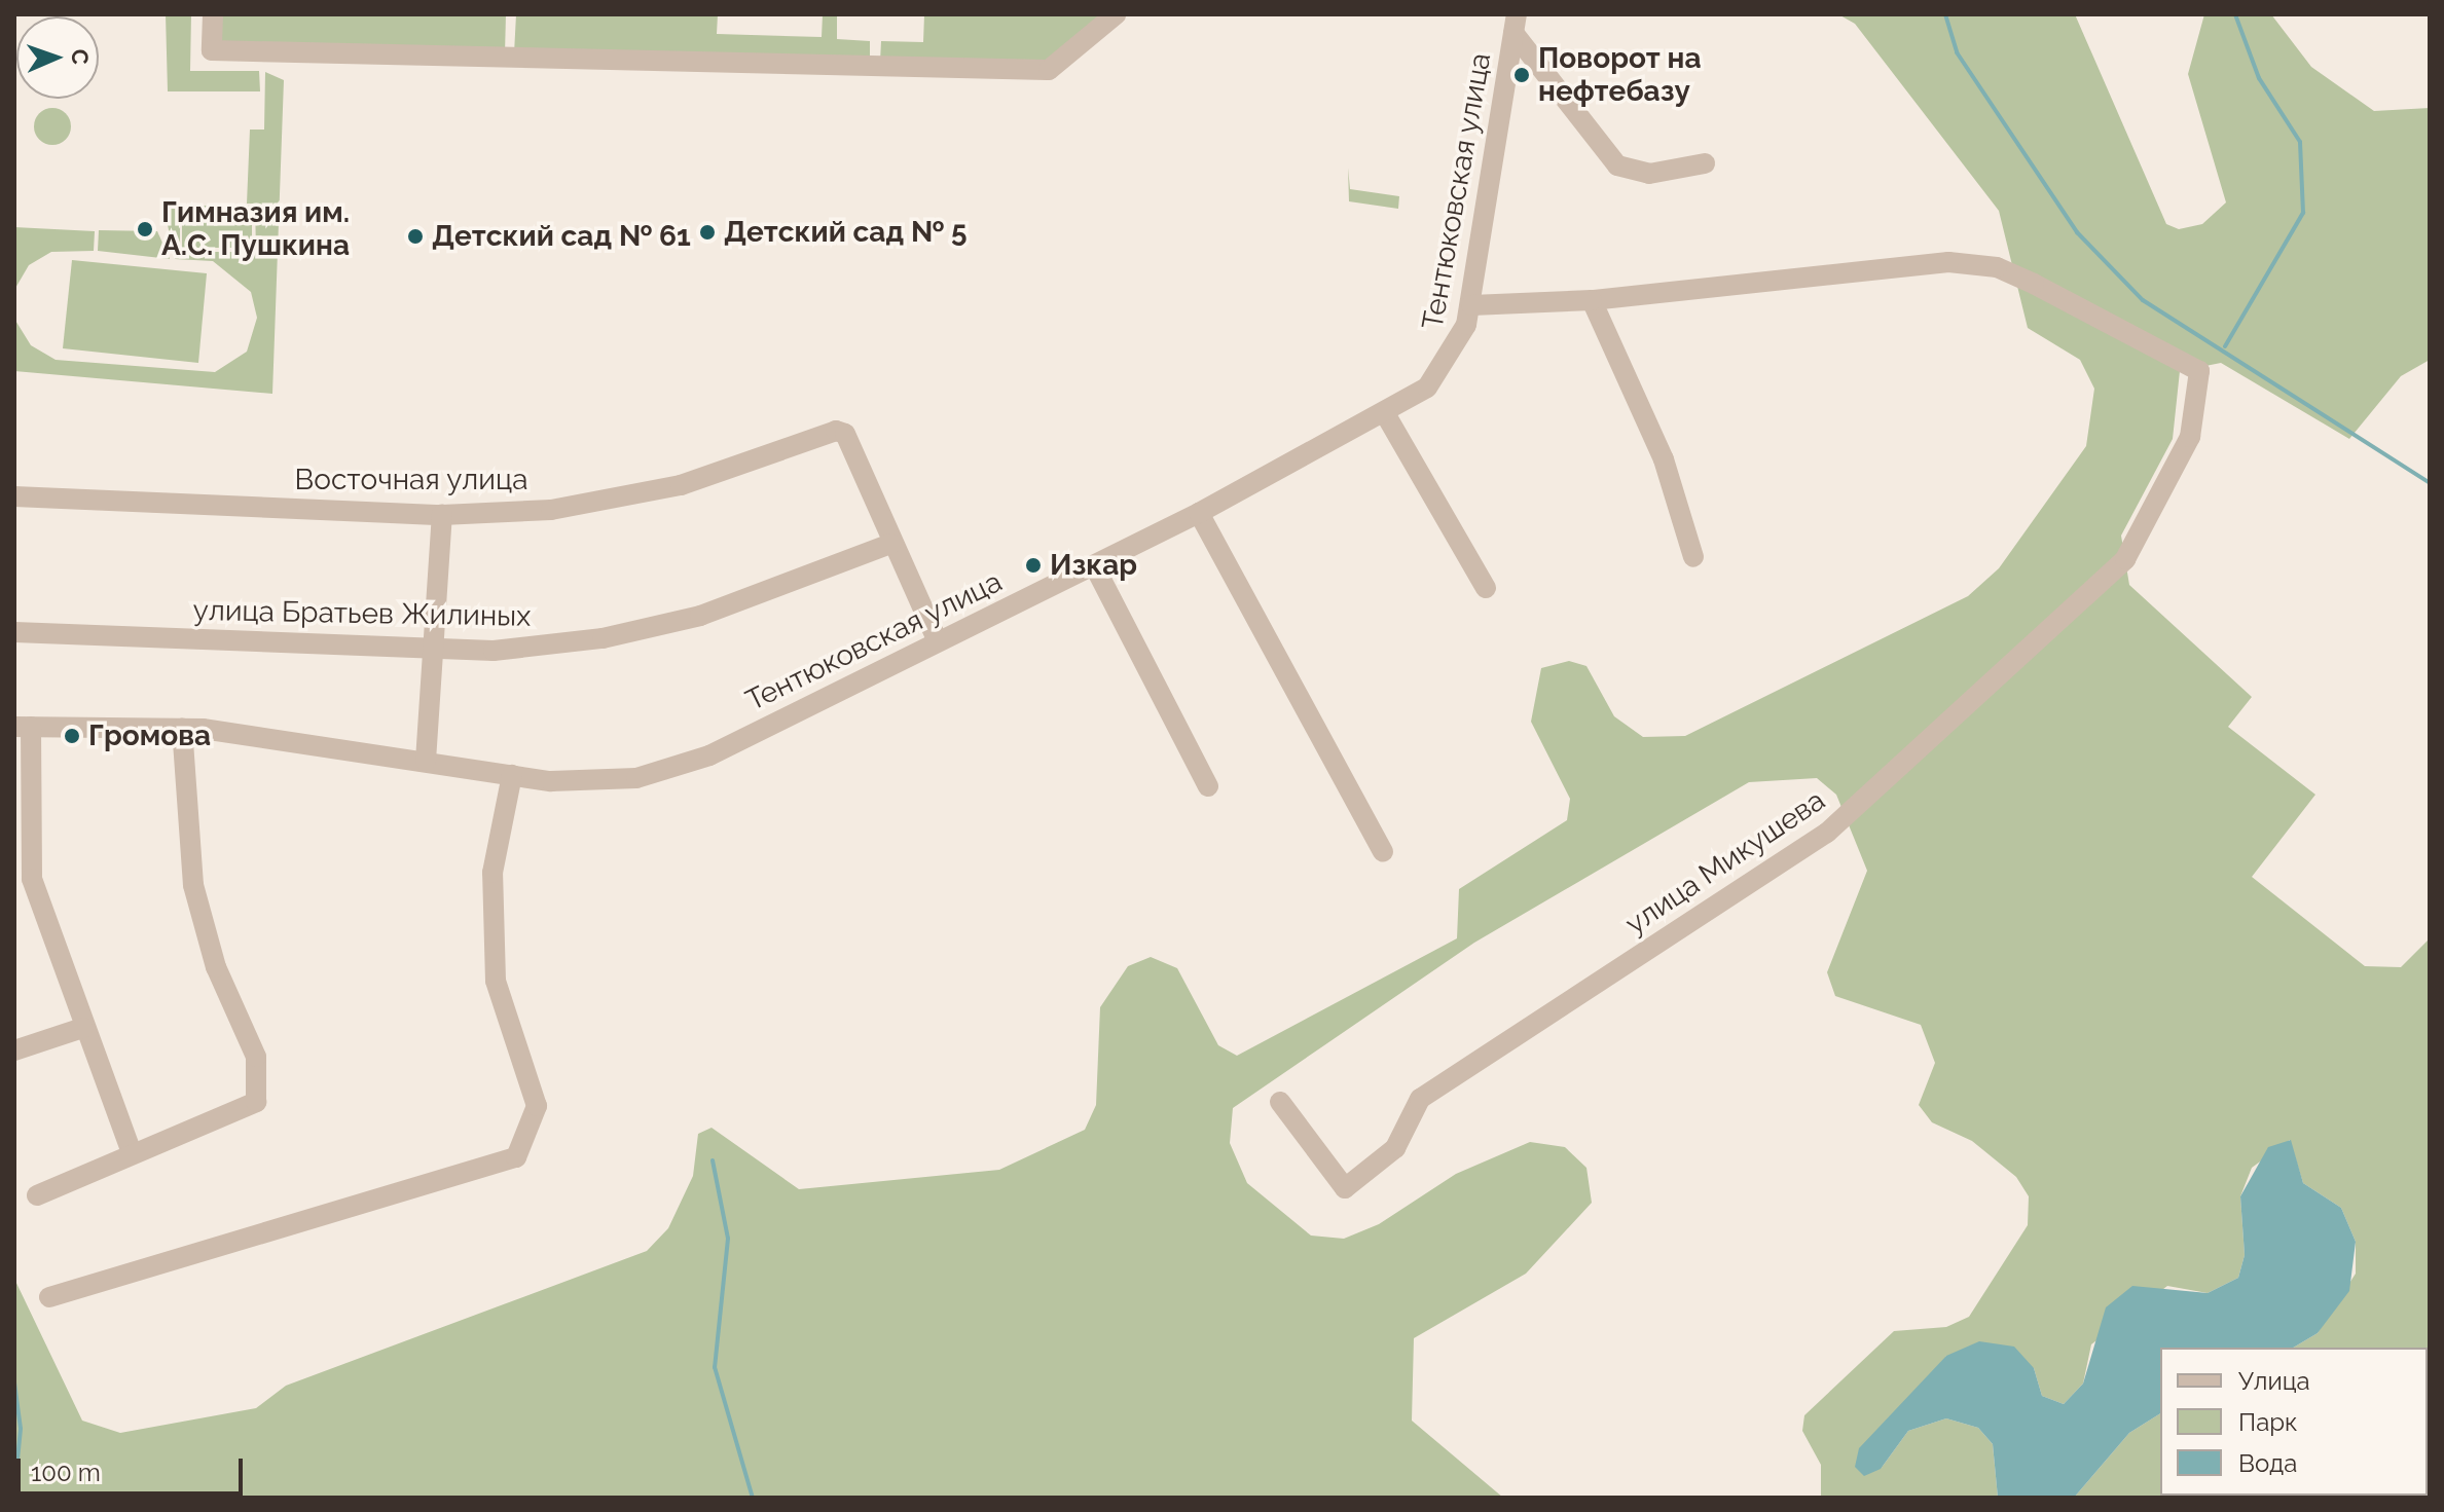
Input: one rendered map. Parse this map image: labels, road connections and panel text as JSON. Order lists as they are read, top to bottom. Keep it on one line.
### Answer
{"streets":{"street":["Тентюковская улица","Восточная улица","улица Братьев Жилиных","улица Микушева"]},"crossings":[["Восточная улица","улица Братьев Жилиных"]],"places":["Поворот на нефтебазу","Гимназия им. А.С. Пушкина","Детский сад № 5","Детский сад № 61","Изкар","Громова"],"legend":["Улица","Парк","Вода"],"scale_bar":"100 m","north":"right"}
